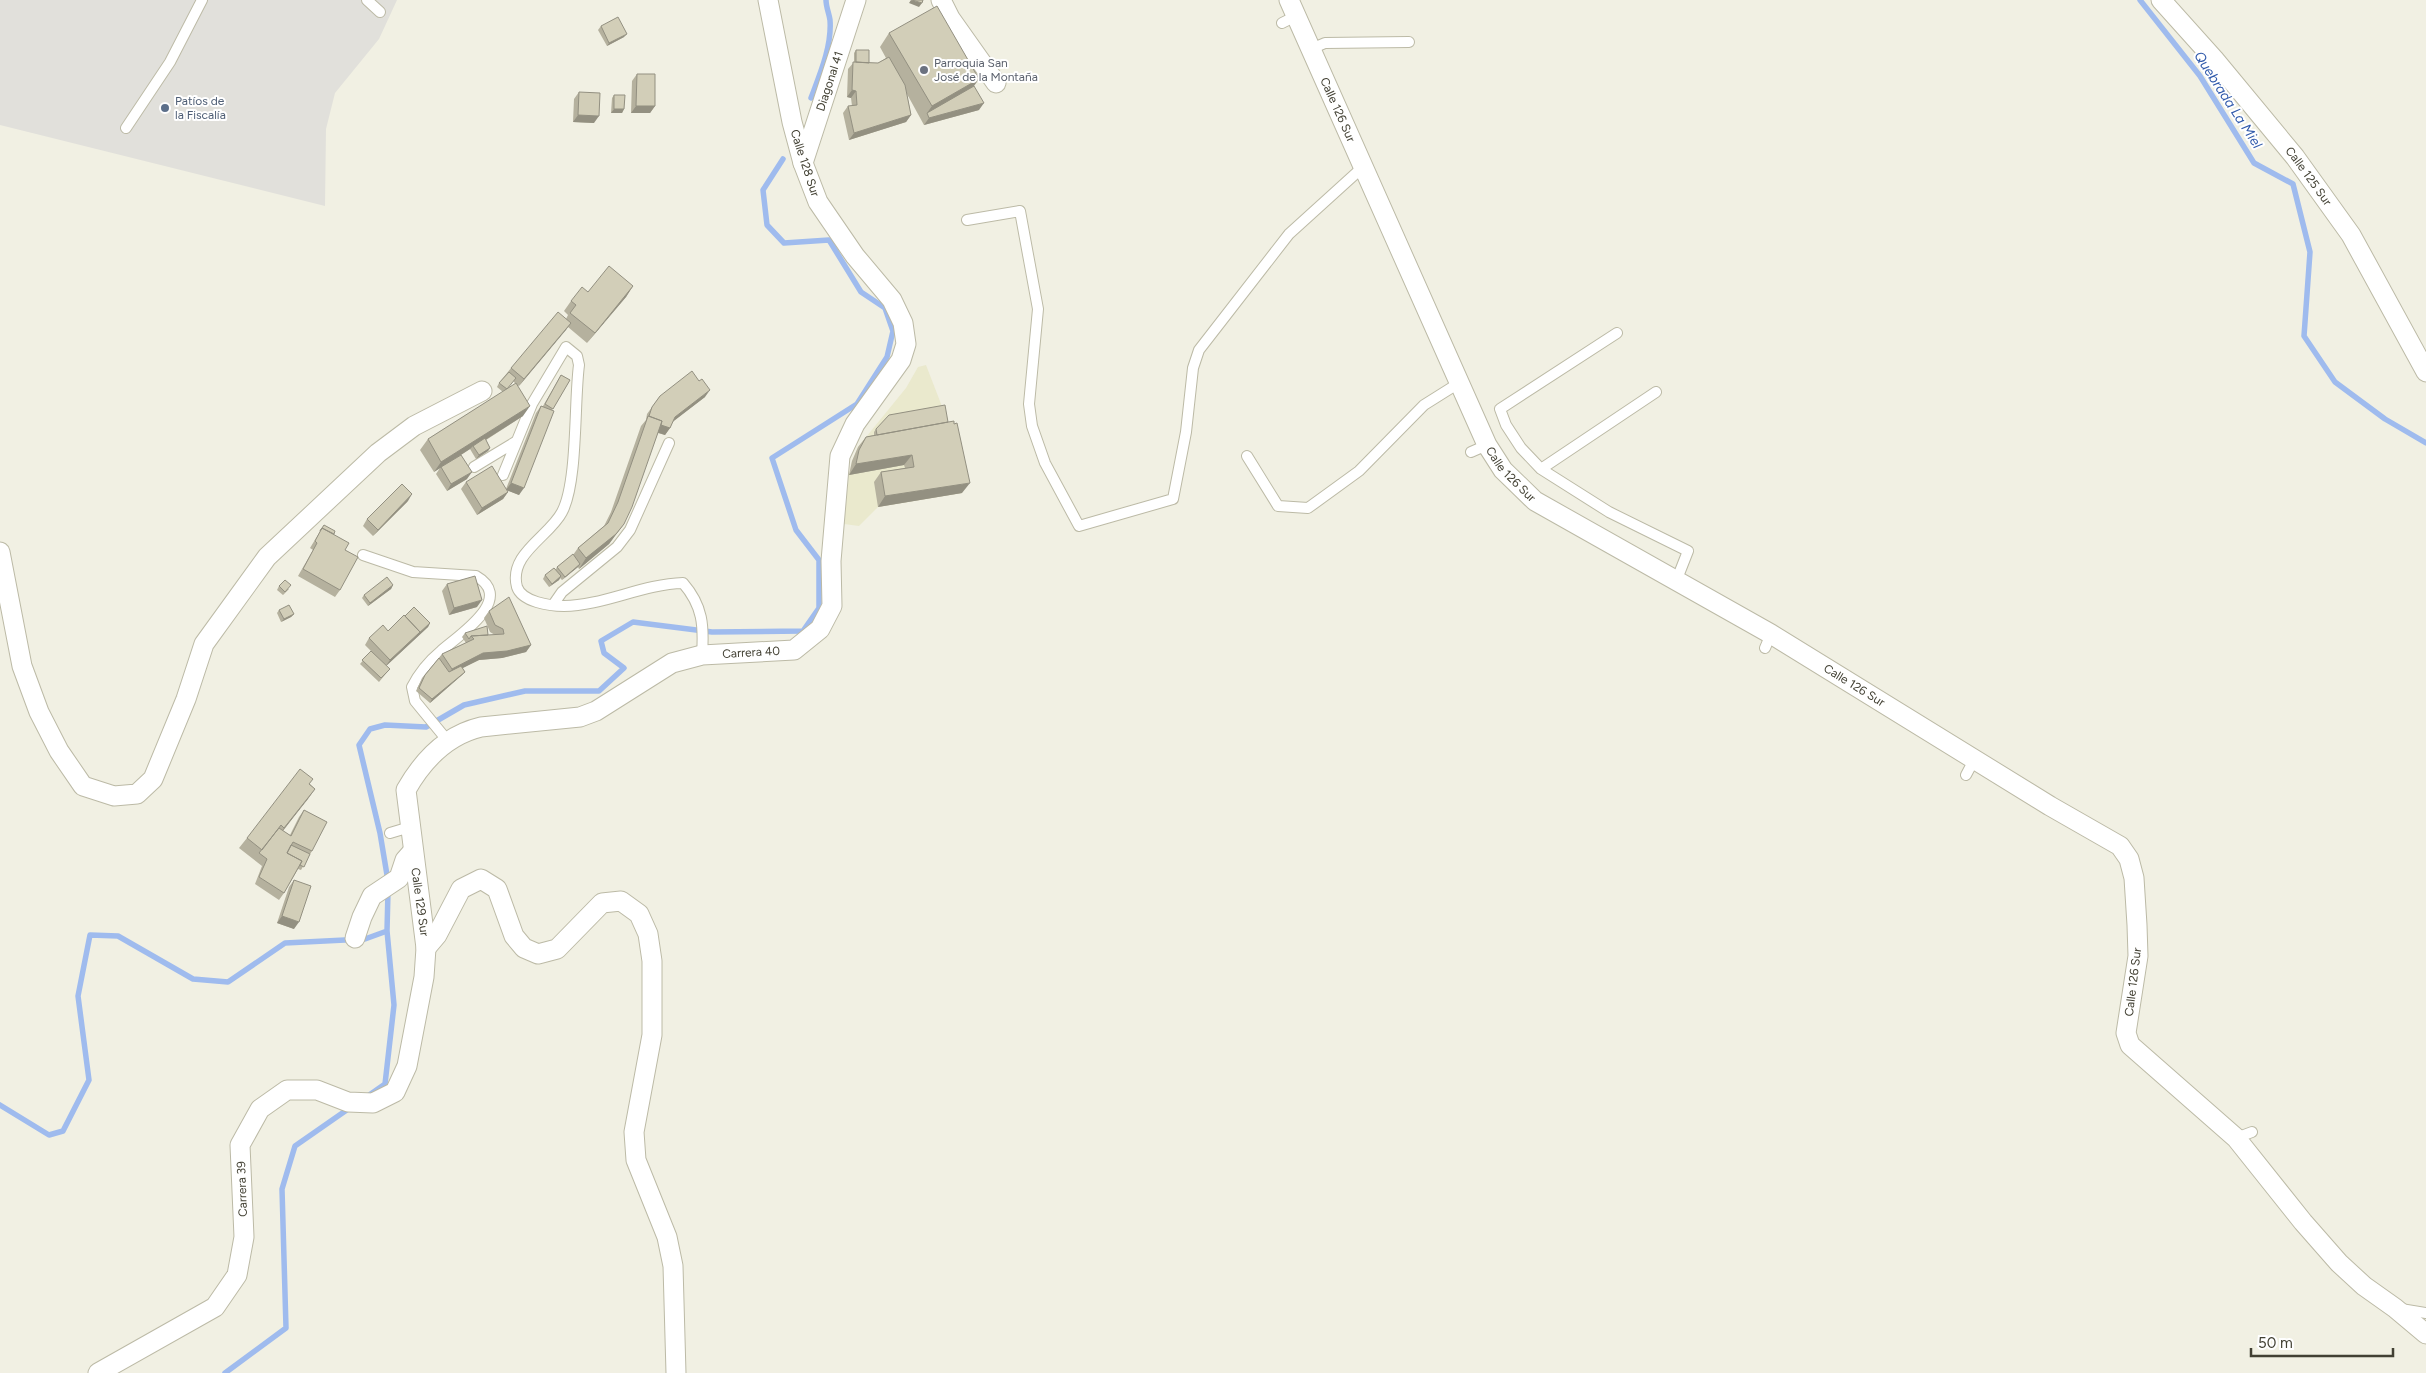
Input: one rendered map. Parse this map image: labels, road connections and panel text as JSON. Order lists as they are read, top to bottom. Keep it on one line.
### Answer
{"streets":{"street":["Diagonal 41","Calle 126 Sur","Calle 128 Sur","Calle 125 Sur","Carrera 40","Calle 129 Sur","Carrera 39"]},"crossings":[["Diagonal 41","Calle 128 Sur"],["Calle 128 Sur","Carrera 40"],["Carrera 40","Calle 129 Sur"],["Calle 129 Sur","Carrera 39"]],"water":["Quebrada La Miel"],"places":["Parroquia San José de la Montaña","Patíos de la Fiscalía"],"scale_bar":"50 m"}
